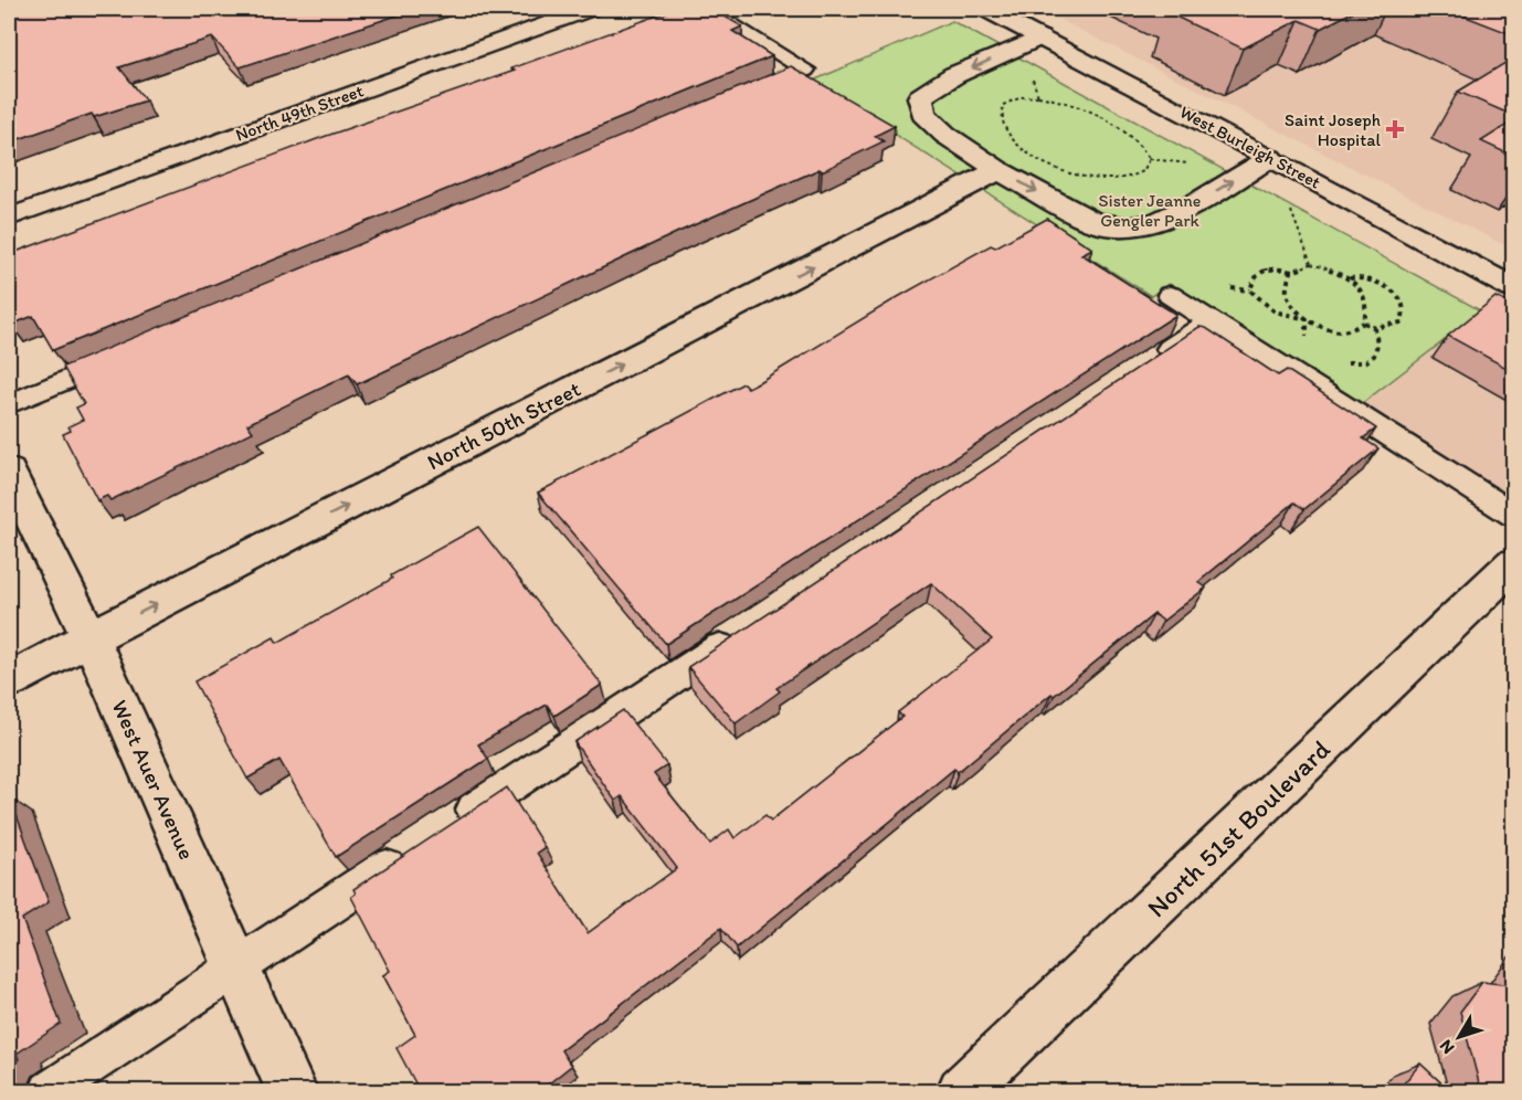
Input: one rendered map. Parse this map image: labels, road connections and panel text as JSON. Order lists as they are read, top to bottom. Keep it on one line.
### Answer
{"streets":{"street":["North 49th Street","West Burleigh Street","North 50th Street","West Auer Avenue","North 51st Boulevard"]},"crossings":[["North 50th Street","West Auer Avenue"]],"one_way":["North 50th Street"],"parks":["Sister Jeanne Gengler Park"],"places":{"health":["Saint Joseph Hospital"]},"north":"bottom left"}
